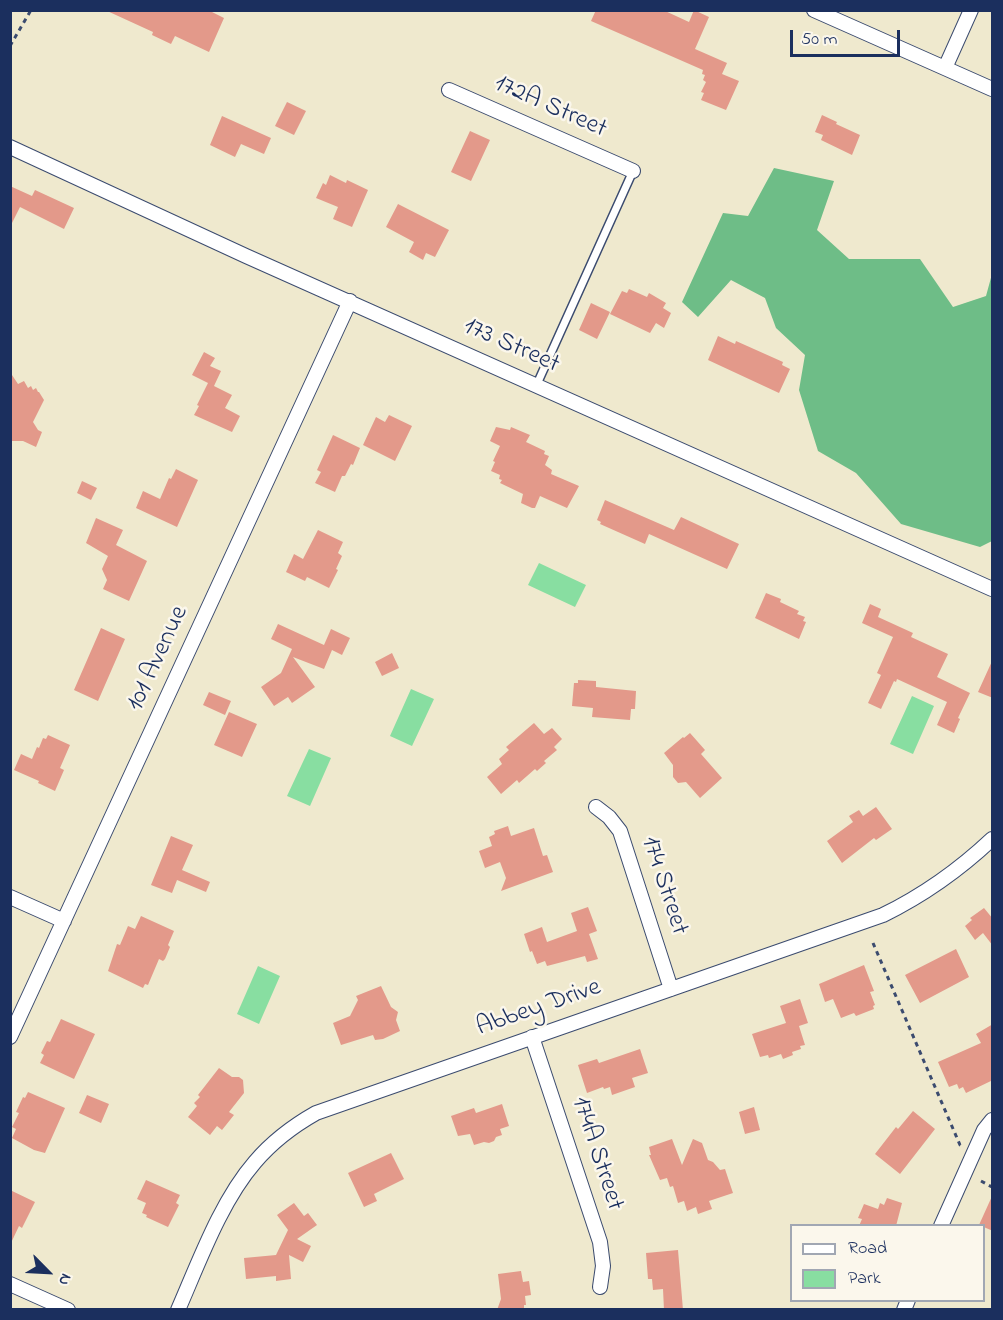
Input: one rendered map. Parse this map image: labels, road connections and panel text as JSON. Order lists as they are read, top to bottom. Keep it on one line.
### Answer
{"streets":{"street":["172A Street","173 Street","101 Avenue","174 Street","Abbey Drive","174A Street"]},"crossings":[["173 Street","101 Avenue"],["174 Street","Abbey Drive"],["Abbey Drive","174A Street"]],"legend":["Road","Park"],"scale_bar":"50 m","north":"bottom right"}
